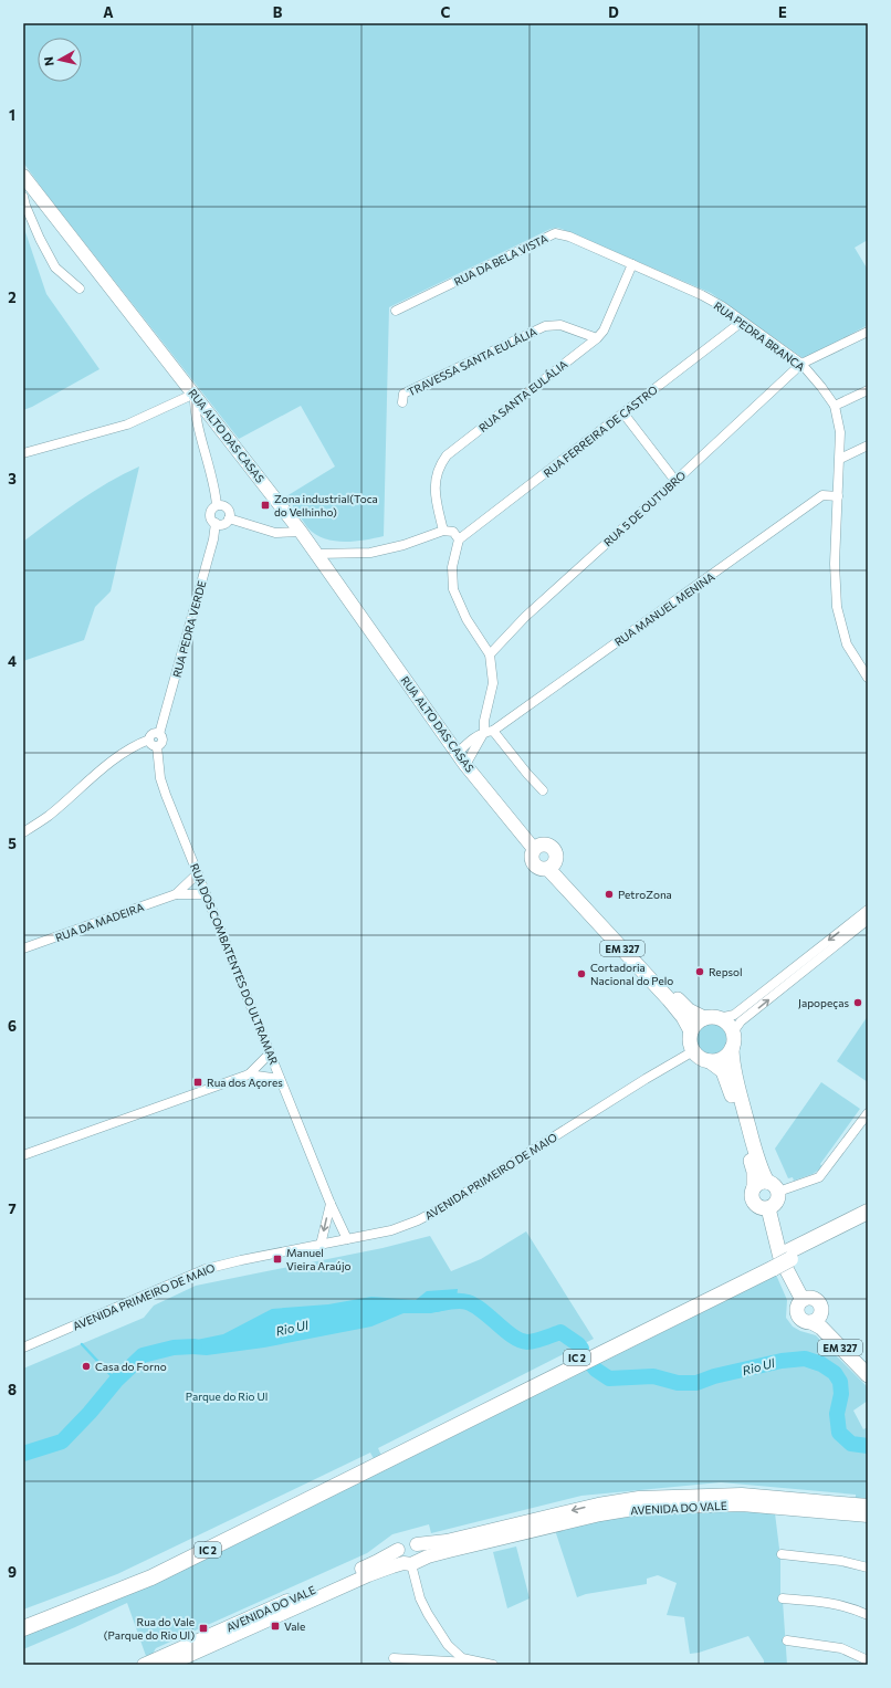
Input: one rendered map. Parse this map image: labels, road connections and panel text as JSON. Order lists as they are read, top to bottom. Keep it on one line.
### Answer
{"streets":{"highway":["IC 2"],"main road":["RUA ALTO DAS CASAS","EM 327","AVENIDA DO VALE"],"street":["RUA DA BELA VISTA","RUA PEDRA BRANCA","TRAVESSA SANTA EULÁLIA","RUA SANTA EULÁLIA","RUA FERREIRA DE CASTRO","RUA 5 DE OUTUBRO","RUA MANUEL MENINA","RUA PEDRA VERDE","RUA DA MADEIRA","RUA DOS COMBATENTES DO ULTRAMAR","AVENIDA PRIMEIRO DE MAIO"]},"crossings":[["RUA DA BELA VISTA","RUA PEDRA BRANCA"],["RUA DA BELA VISTA","RUA SANTA EULÁLIA"],["RUA PEDRA BRANCA","RUA SANTA EULÁLIA"],["RUA PEDRA BRANCA","RUA FERREIRA DE CASTRO"],["RUA PEDRA BRANCA","RUA 5 DE OUTUBRO"],["RUA PEDRA BRANCA","RUA MANUEL MENINA"],["TRAVESSA SANTA EULÁLIA","RUA SANTA EULÁLIA"],["RUA ALTO DAS CASAS","RUA MANUEL MENINA"],["RUA ALTO DAS CASAS","EM 327"],["RUA PEDRA VERDE","RUA DOS COMBATENTES DO ULTRAMAR"],["RUA DA MADEIRA","RUA DOS COMBATENTES DO ULTRAMAR"],["EM 327","AVENIDA PRIMEIRO DE MAIO"],["RUA DOS COMBATENTES DO ULTRAMAR","AVENIDA PRIMEIRO DE MAIO"]],"water":["Rio Ul"],"parks":["Parque do Rio Ul"],"places":{"transit":["Zona industrial(Toca do Velhinho)","Rua dos Açores","Manuel Vieira Araújo","Vale","Rua do Vale (Parque do Rio Ul)"],"other":["PetroZona","Repsol","Cortadoria Nacional do Pelo","Japopeças","Casa do Forno"]},"north":"left","grid":{"columns":["A","B","C","D","E"],"rows":["1","2","3","4","5","6","7","8","9"]}}
